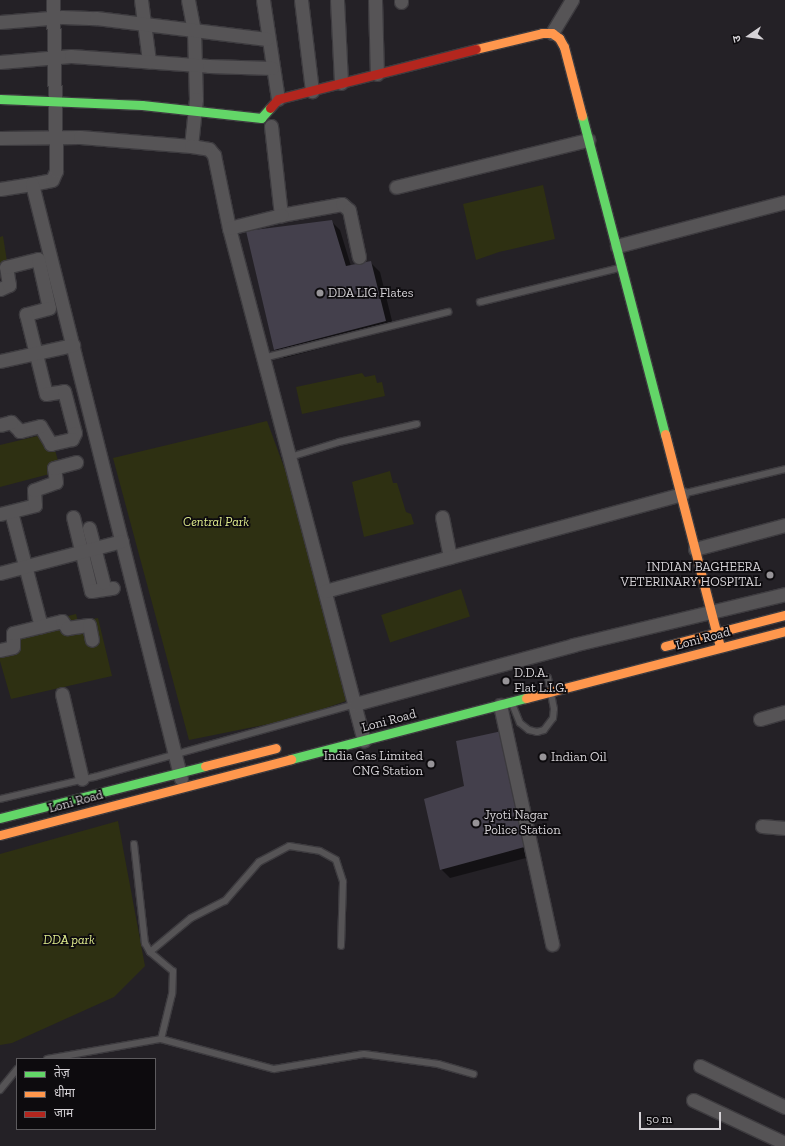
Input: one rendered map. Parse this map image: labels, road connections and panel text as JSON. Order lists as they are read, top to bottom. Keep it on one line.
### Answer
{"streets":{"main road":["Loni Road"]},"parks":["Central Park","DDA park"],"places":["DDA LIG Flates","INDIAN BAGHEERA VETERINARY HOSPITAL","D.D.A. Flat L.I.G.","Indian Oil","India Gas Limited CNG Station","Jyoti Nagar Police Station"],"legend":["तेज़","धीमा","जाम"],"scale_bar":"50 m","north":"left"}
